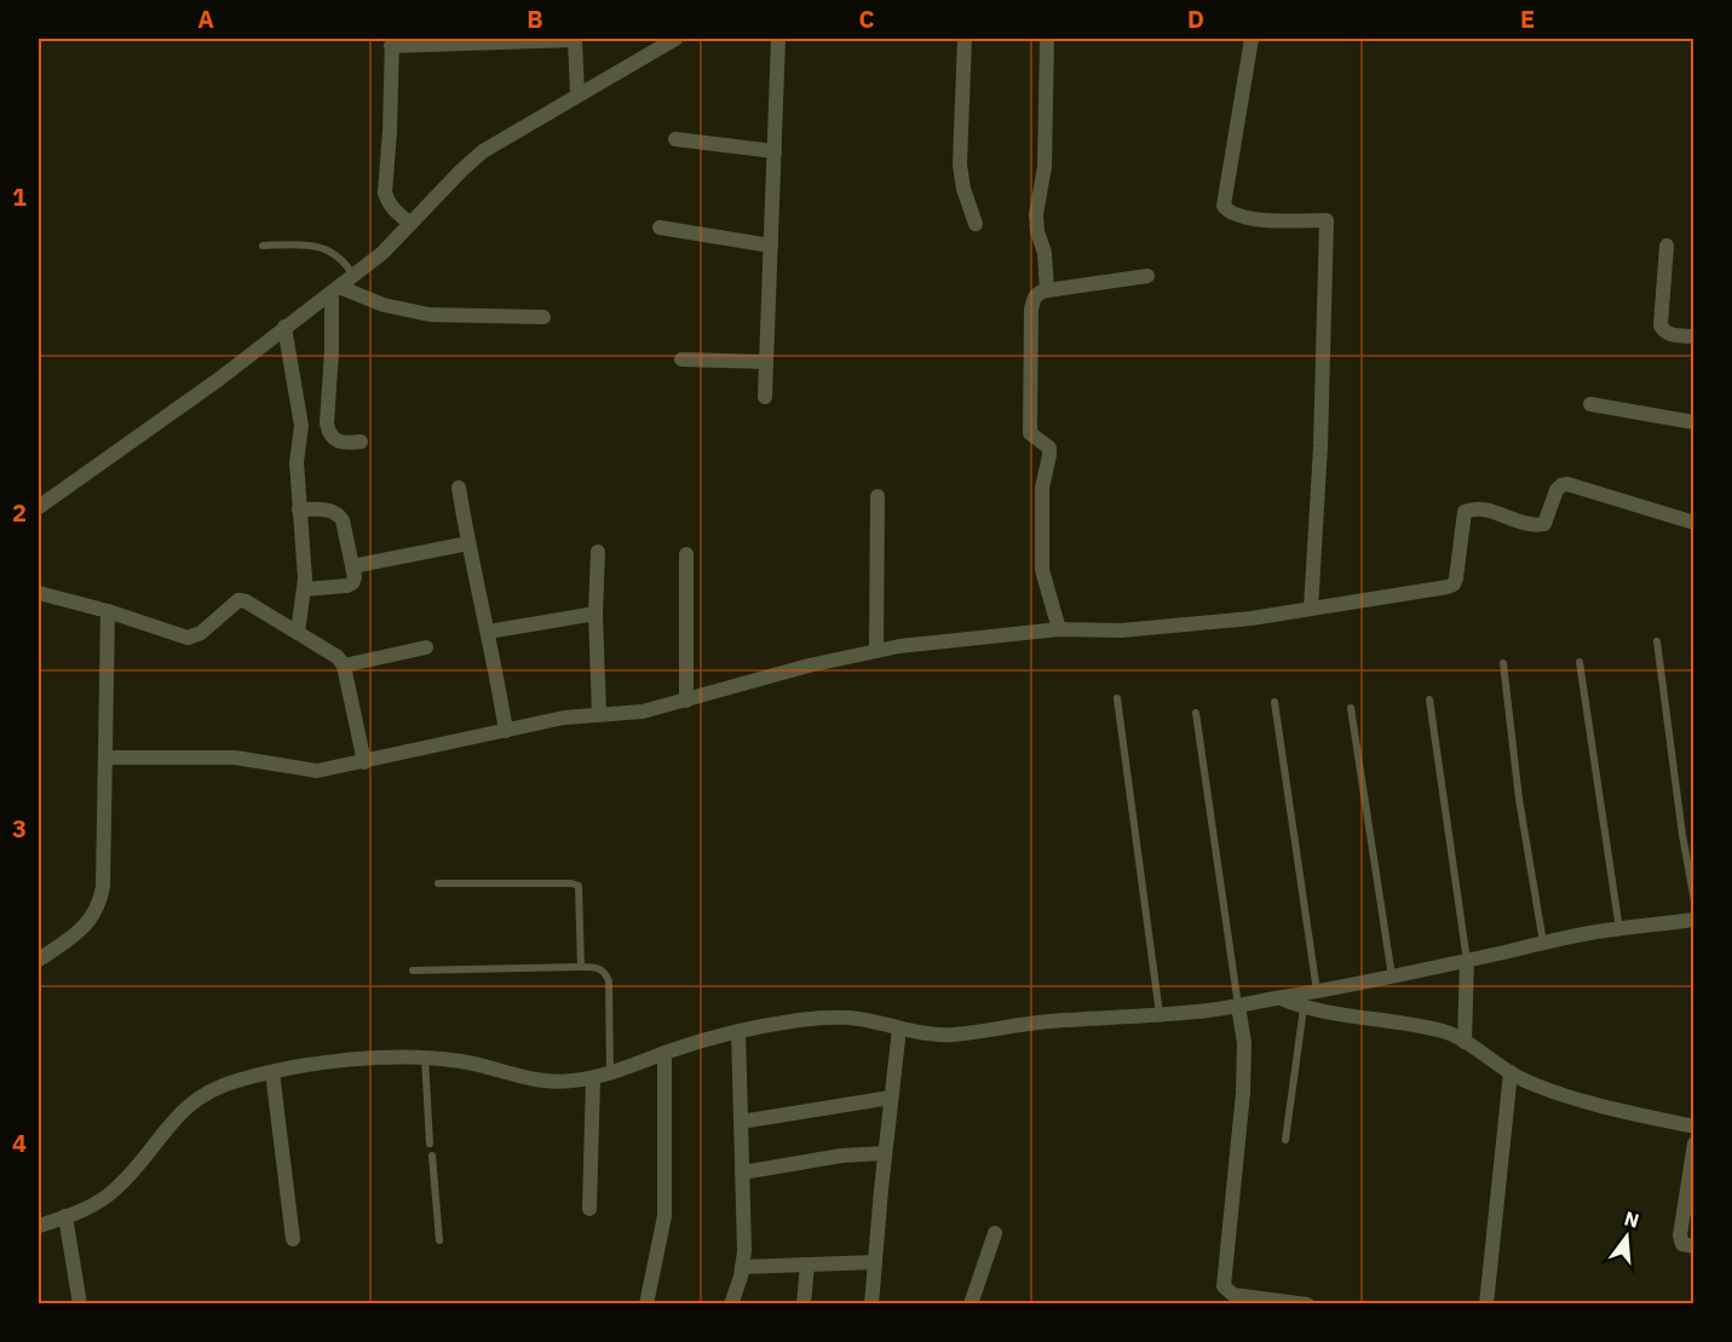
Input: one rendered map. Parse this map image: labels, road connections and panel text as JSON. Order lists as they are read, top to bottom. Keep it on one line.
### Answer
{"north":"top","grid":{"columns":["A","B","C","D","E"],"rows":["1","2","3","4"]}}
